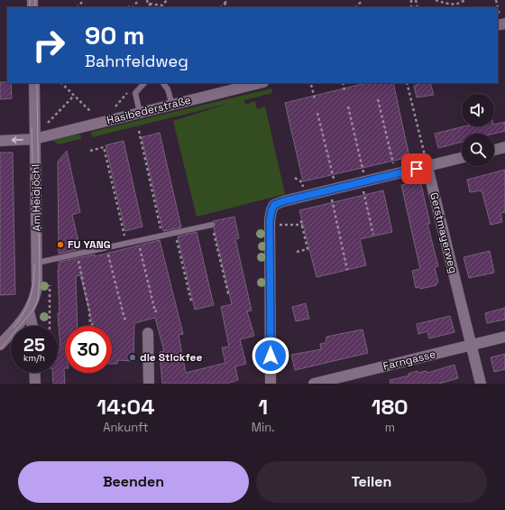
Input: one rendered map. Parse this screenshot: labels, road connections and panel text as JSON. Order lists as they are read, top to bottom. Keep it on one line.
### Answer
{"streets":{"street":["Hasibederstraße","Am Heidjöchl","Gerstmayerweg","Farngasse"]},"crossings":[["Hasibederstraße","Am Heidjöchl"],["Gerstmayerweg","Farngasse"]],"places":["FU YANG","die Stickfee"],"page":{"turn":["90 m","Bahnfeldweg"],"speed":"25 km/h","limit":"30","eta":["14:04","Ankunft","1","Min.","180","m"],"buttons":["Beenden","Teilen"]}}
